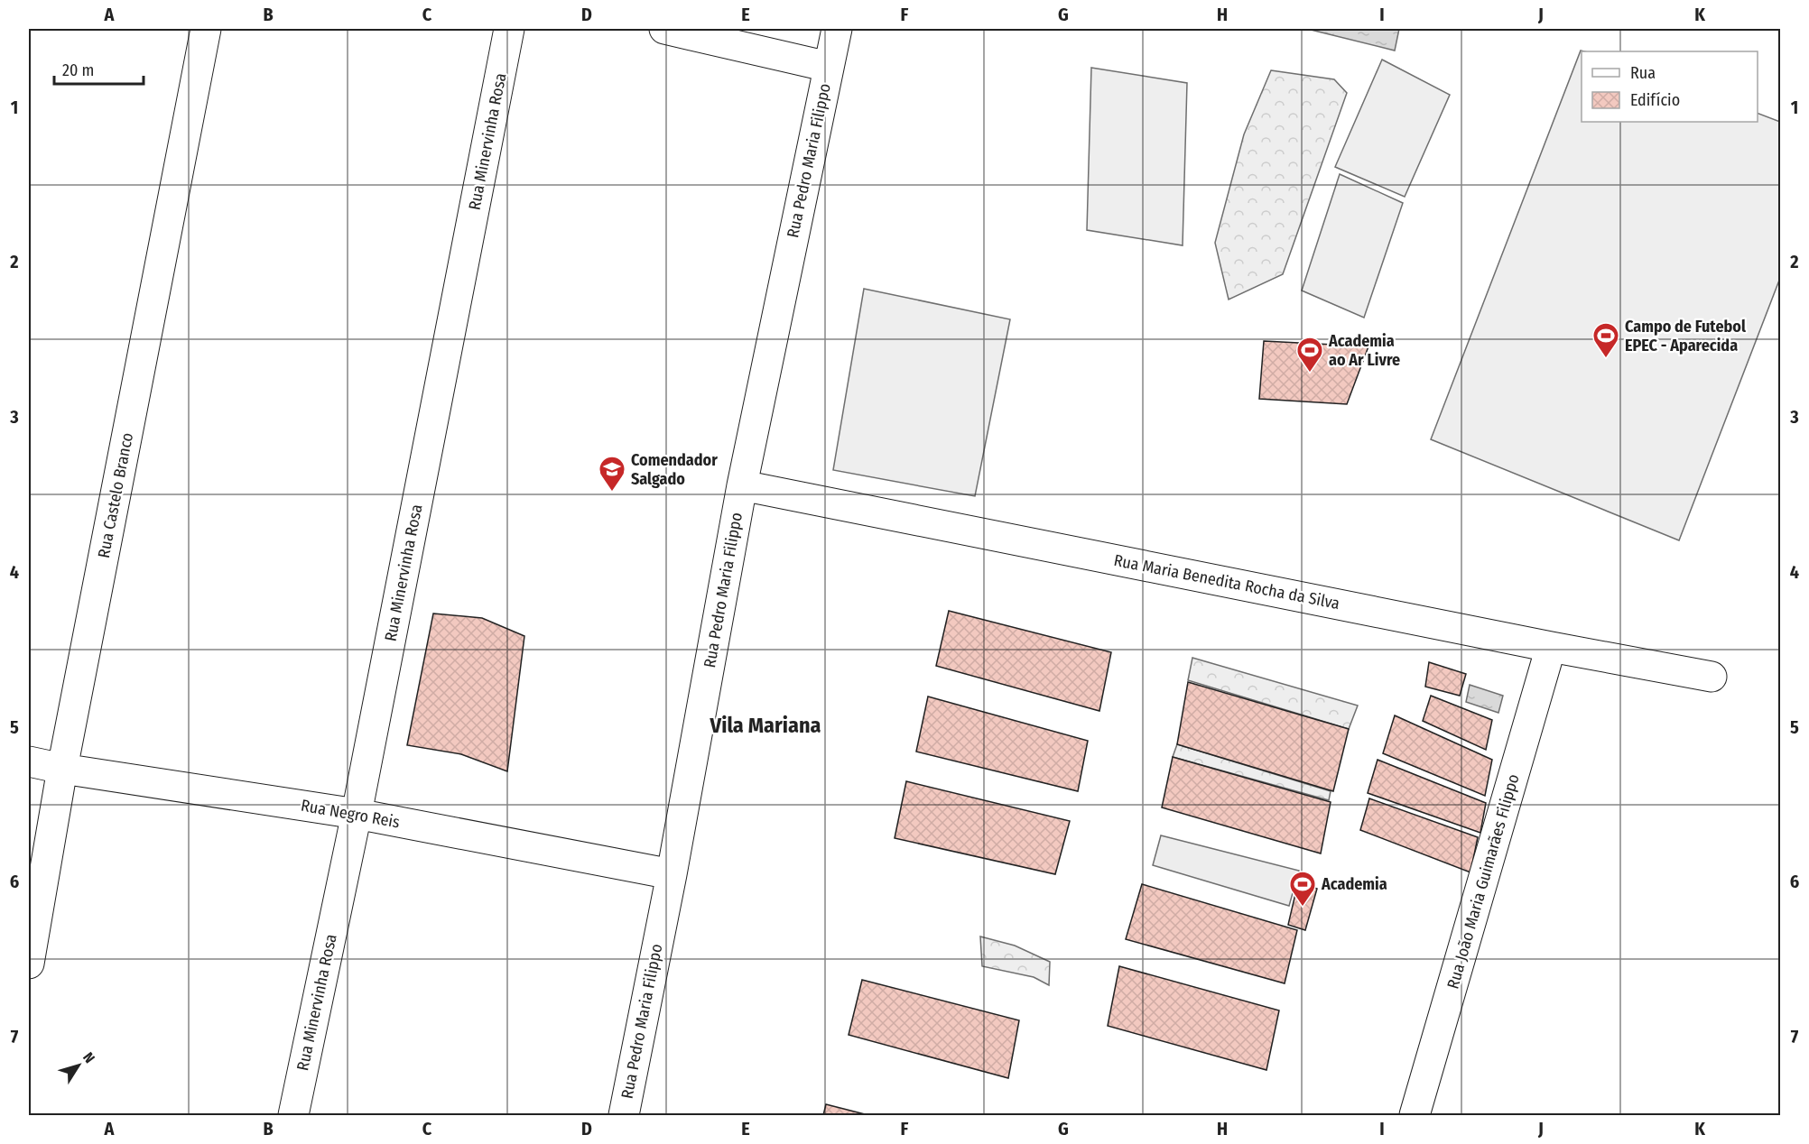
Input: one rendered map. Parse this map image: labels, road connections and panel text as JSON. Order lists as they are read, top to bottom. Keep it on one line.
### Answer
{"streets":{"street":["Rua Minervinha Rosa","Rua Pedro Maria Filippo","Rua Castelo Branco","Rua Maria Benedita Rocha da Silva","Rua Negro Reis","Rua João Maria Guimarães Filippo"]},"crossings":[["Rua Minervinha Rosa","Rua Negro Reis"],["Rua Pedro Maria Filippo","Rua Maria Benedita Rocha da Silva"],["Rua Pedro Maria Filippo","Rua Negro Reis"],["Rua Castelo Branco","Rua Negro Reis"],["Rua Maria Benedita Rocha da Silva","Rua João Maria Guimarães Filippo"]],"districts":["Vila Mariana"],"places":{"sports":["Campo de Futebol EPEC - Aparecida","Academia ao Ar Livre","Academia"],"school or university":["Comendador Salgado"]},"legend":["Rua","Edifício"],"scale_bar":"20 m","north":"top right","grid":{"columns":["A","B","C","D","E","F","G","H","I","J","K"],"rows":["1","2","3","4","5","6","7"]}}
